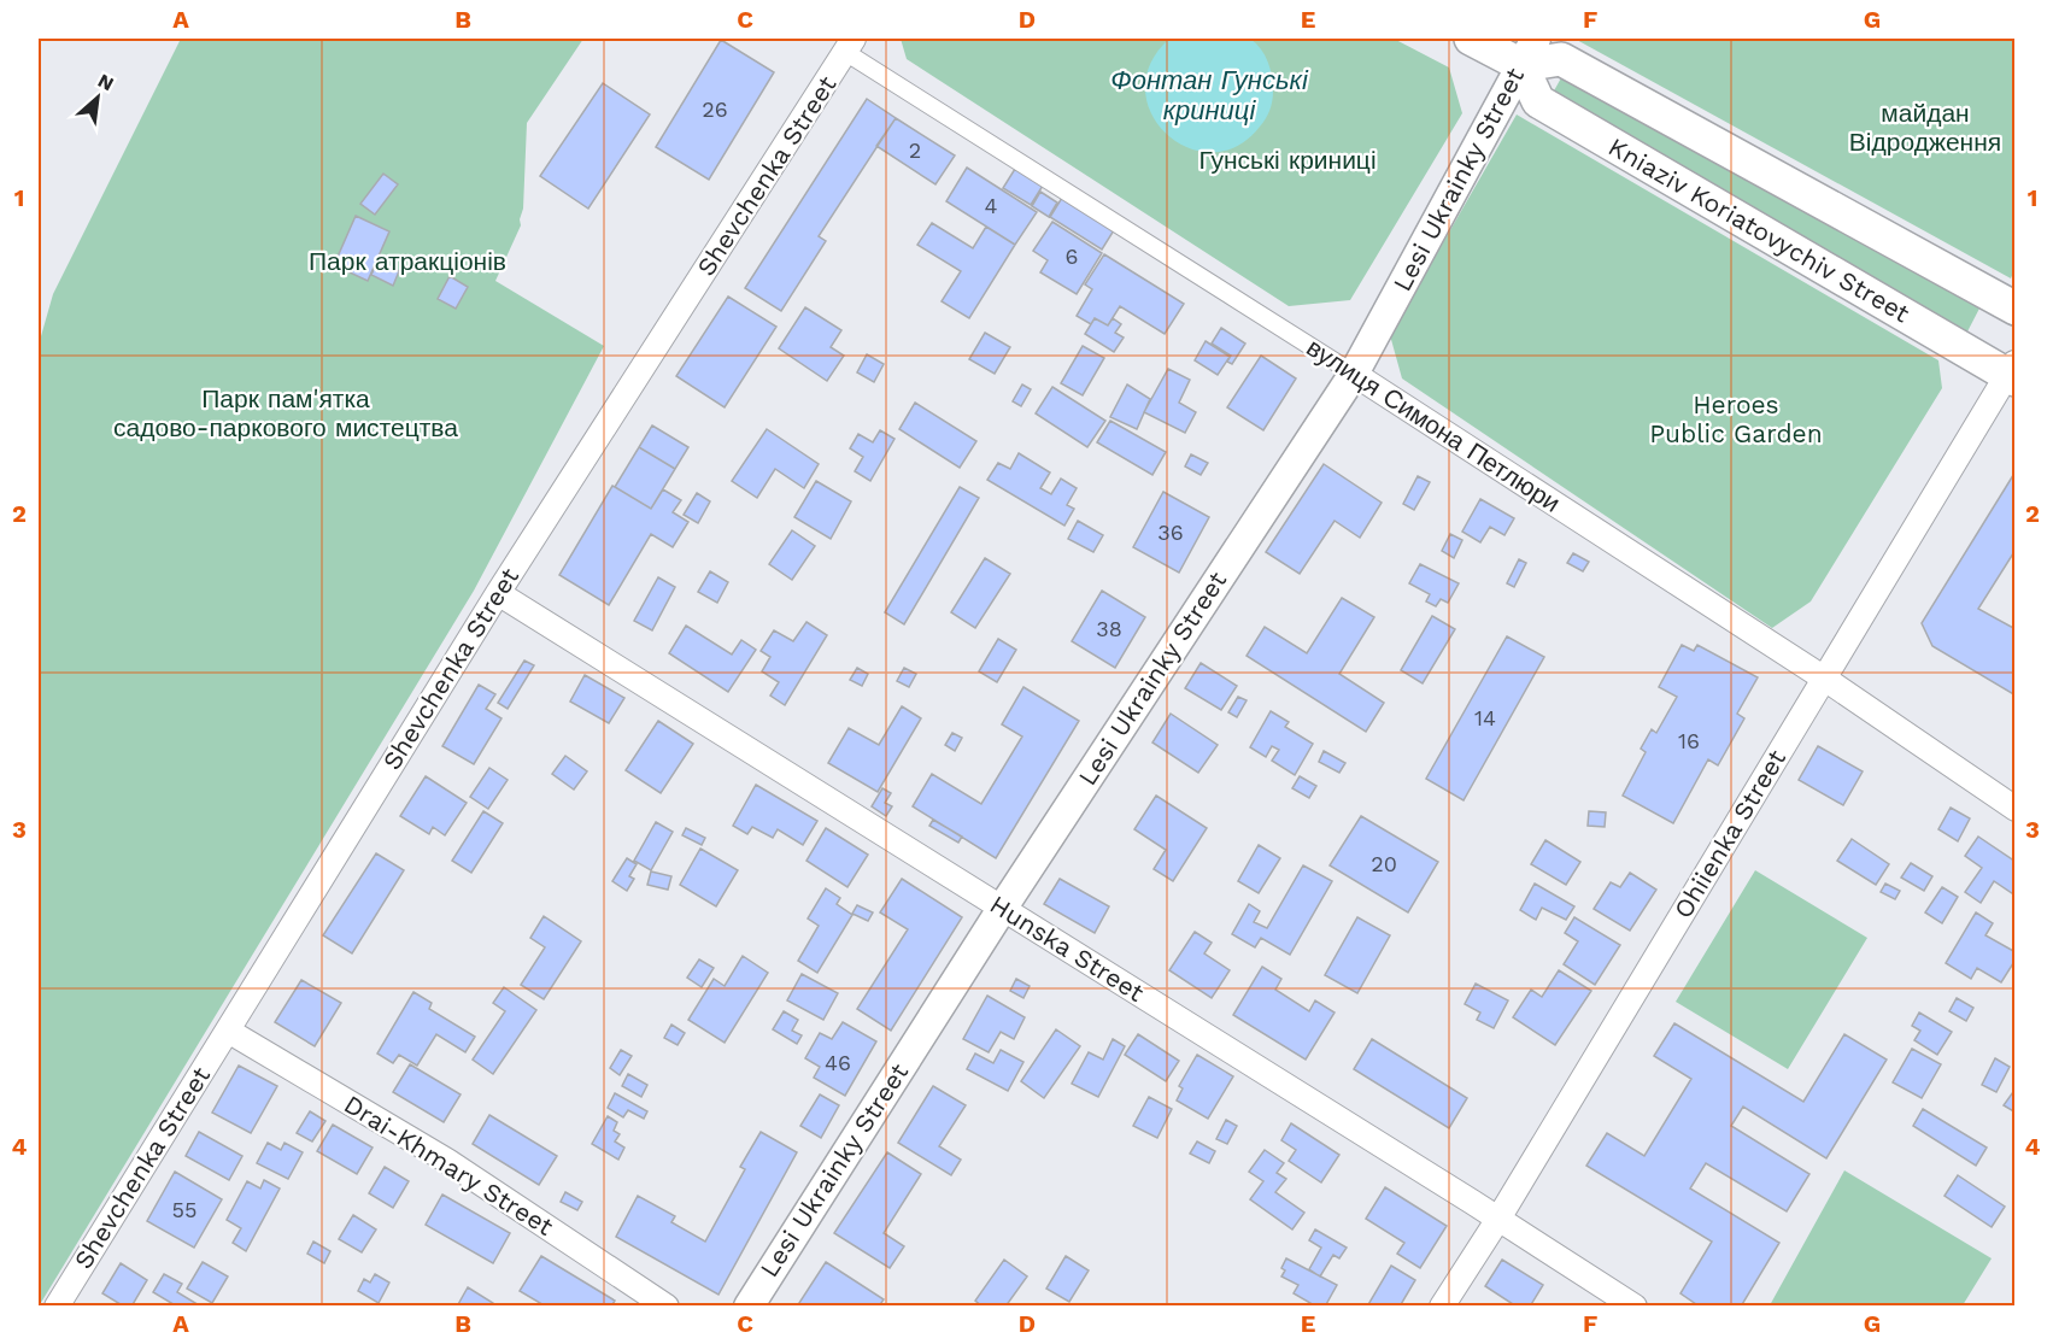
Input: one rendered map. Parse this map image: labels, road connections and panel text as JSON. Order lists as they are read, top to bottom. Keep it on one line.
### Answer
{"streets":{"main road":["Kniaziv Koriatovychiv Street"],"street":["Shevchenka Street","Lesi Ukrainky Street","вулиця Симона Петлюри","Ohiienka Street","Hunska Street","Drai-Khmary Street"]},"crossings":[["Shevchenka Street","вулиця Симона Петлюри"],["Shevchenka Street","Hunska Street"],["Shevchenka Street","Drai-Khmary Street"],["Lesi Ukrainky Street","Kniaziv Koriatovychiv Street"],["Lesi Ukrainky Street","вулиця Симона Петлюри"],["Lesi Ukrainky Street","Hunska Street"],["Kniaziv Koriatovychiv Street","Ohiienka Street"],["вулиця Симона Петлюри","Ohiienka Street"],["Ohiienka Street","Hunska Street"]],"water":["Фонтан Гунські криниці"],"parks":["майдан Відродження","Гунські криниці","Парк атракціонів","Парк пам'ятка садово-паркового мистецтва","Heroes Public Garden"],"house_numbers":["26","2","4","6","36","38","14","16","20","46","55"],"north":"top right","grid":{"columns":["A","B","C","D","E","F","G"],"rows":["1","2","3","4"]}}
